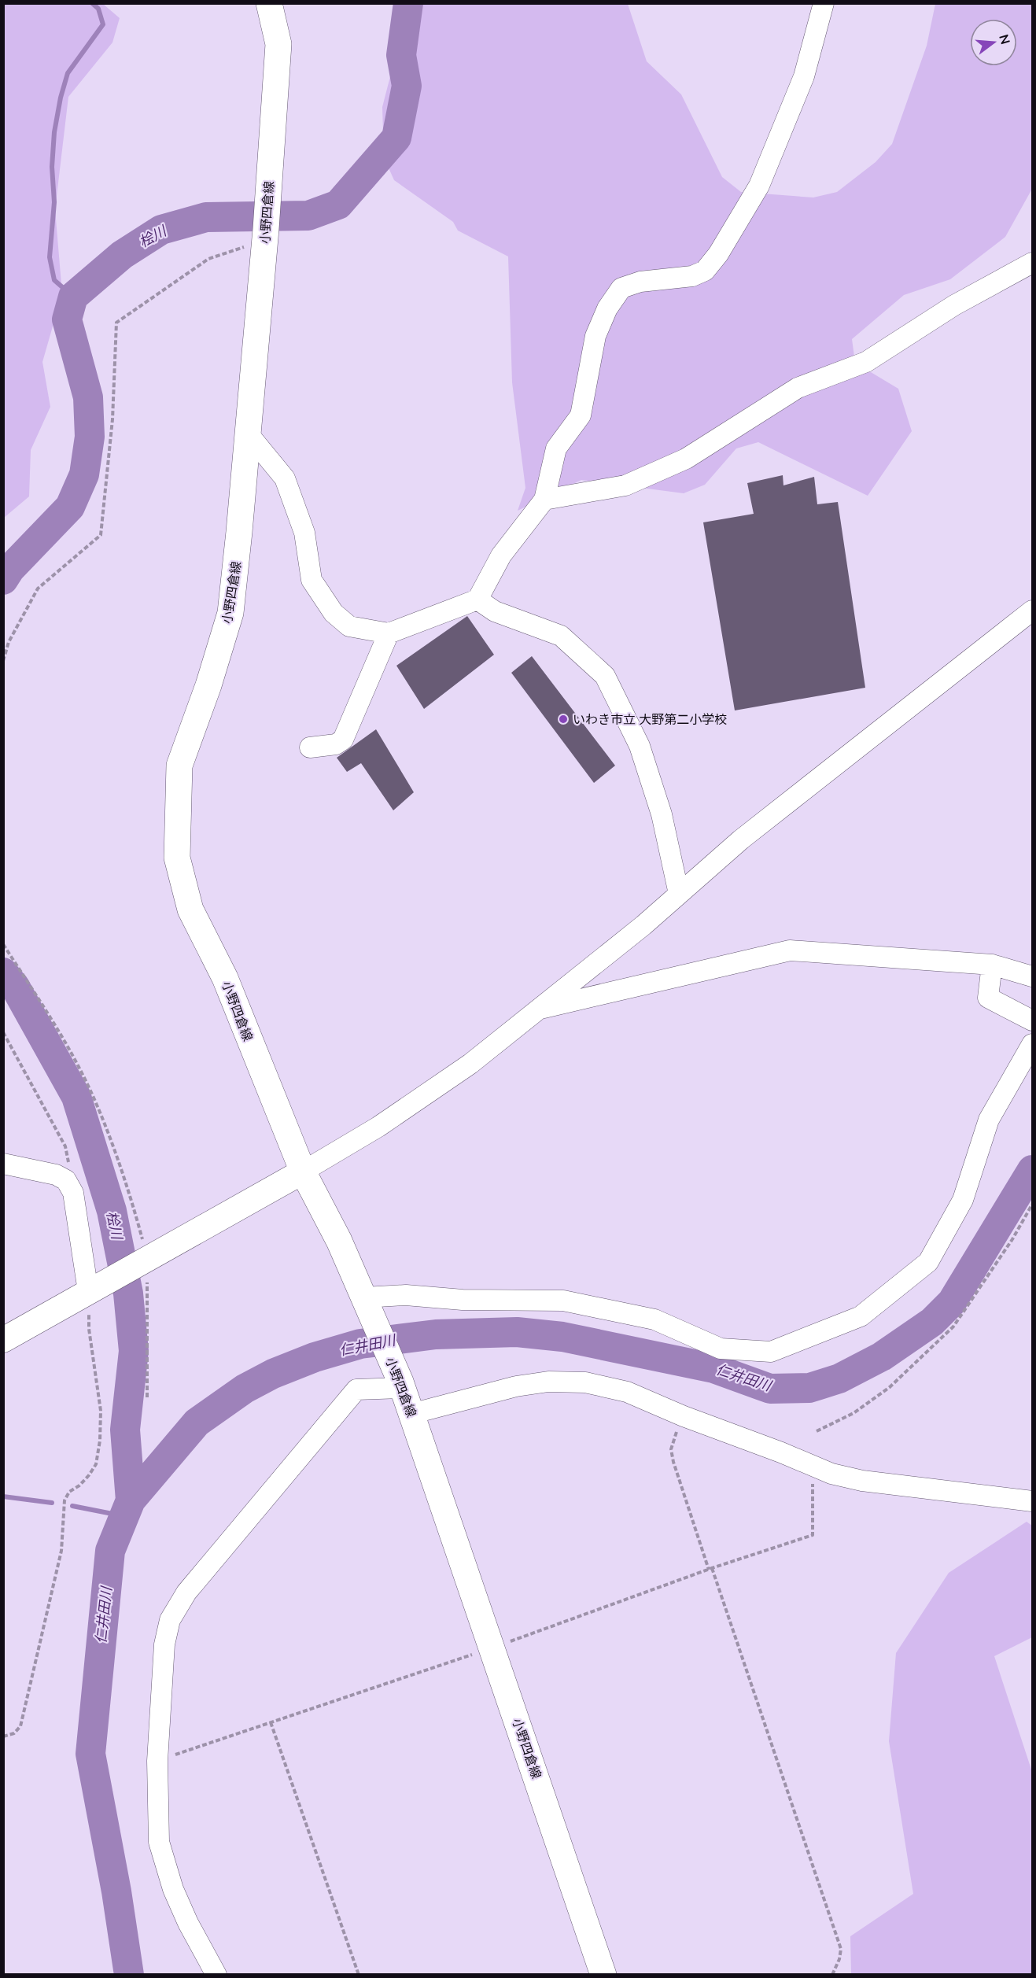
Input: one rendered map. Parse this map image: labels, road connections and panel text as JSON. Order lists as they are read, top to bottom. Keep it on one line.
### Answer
{"streets":{"main road":["小野四倉線"]},"water":["桧川","仁井田川"],"places":["いわき市立 大野第二小学校"],"north":"right"}
